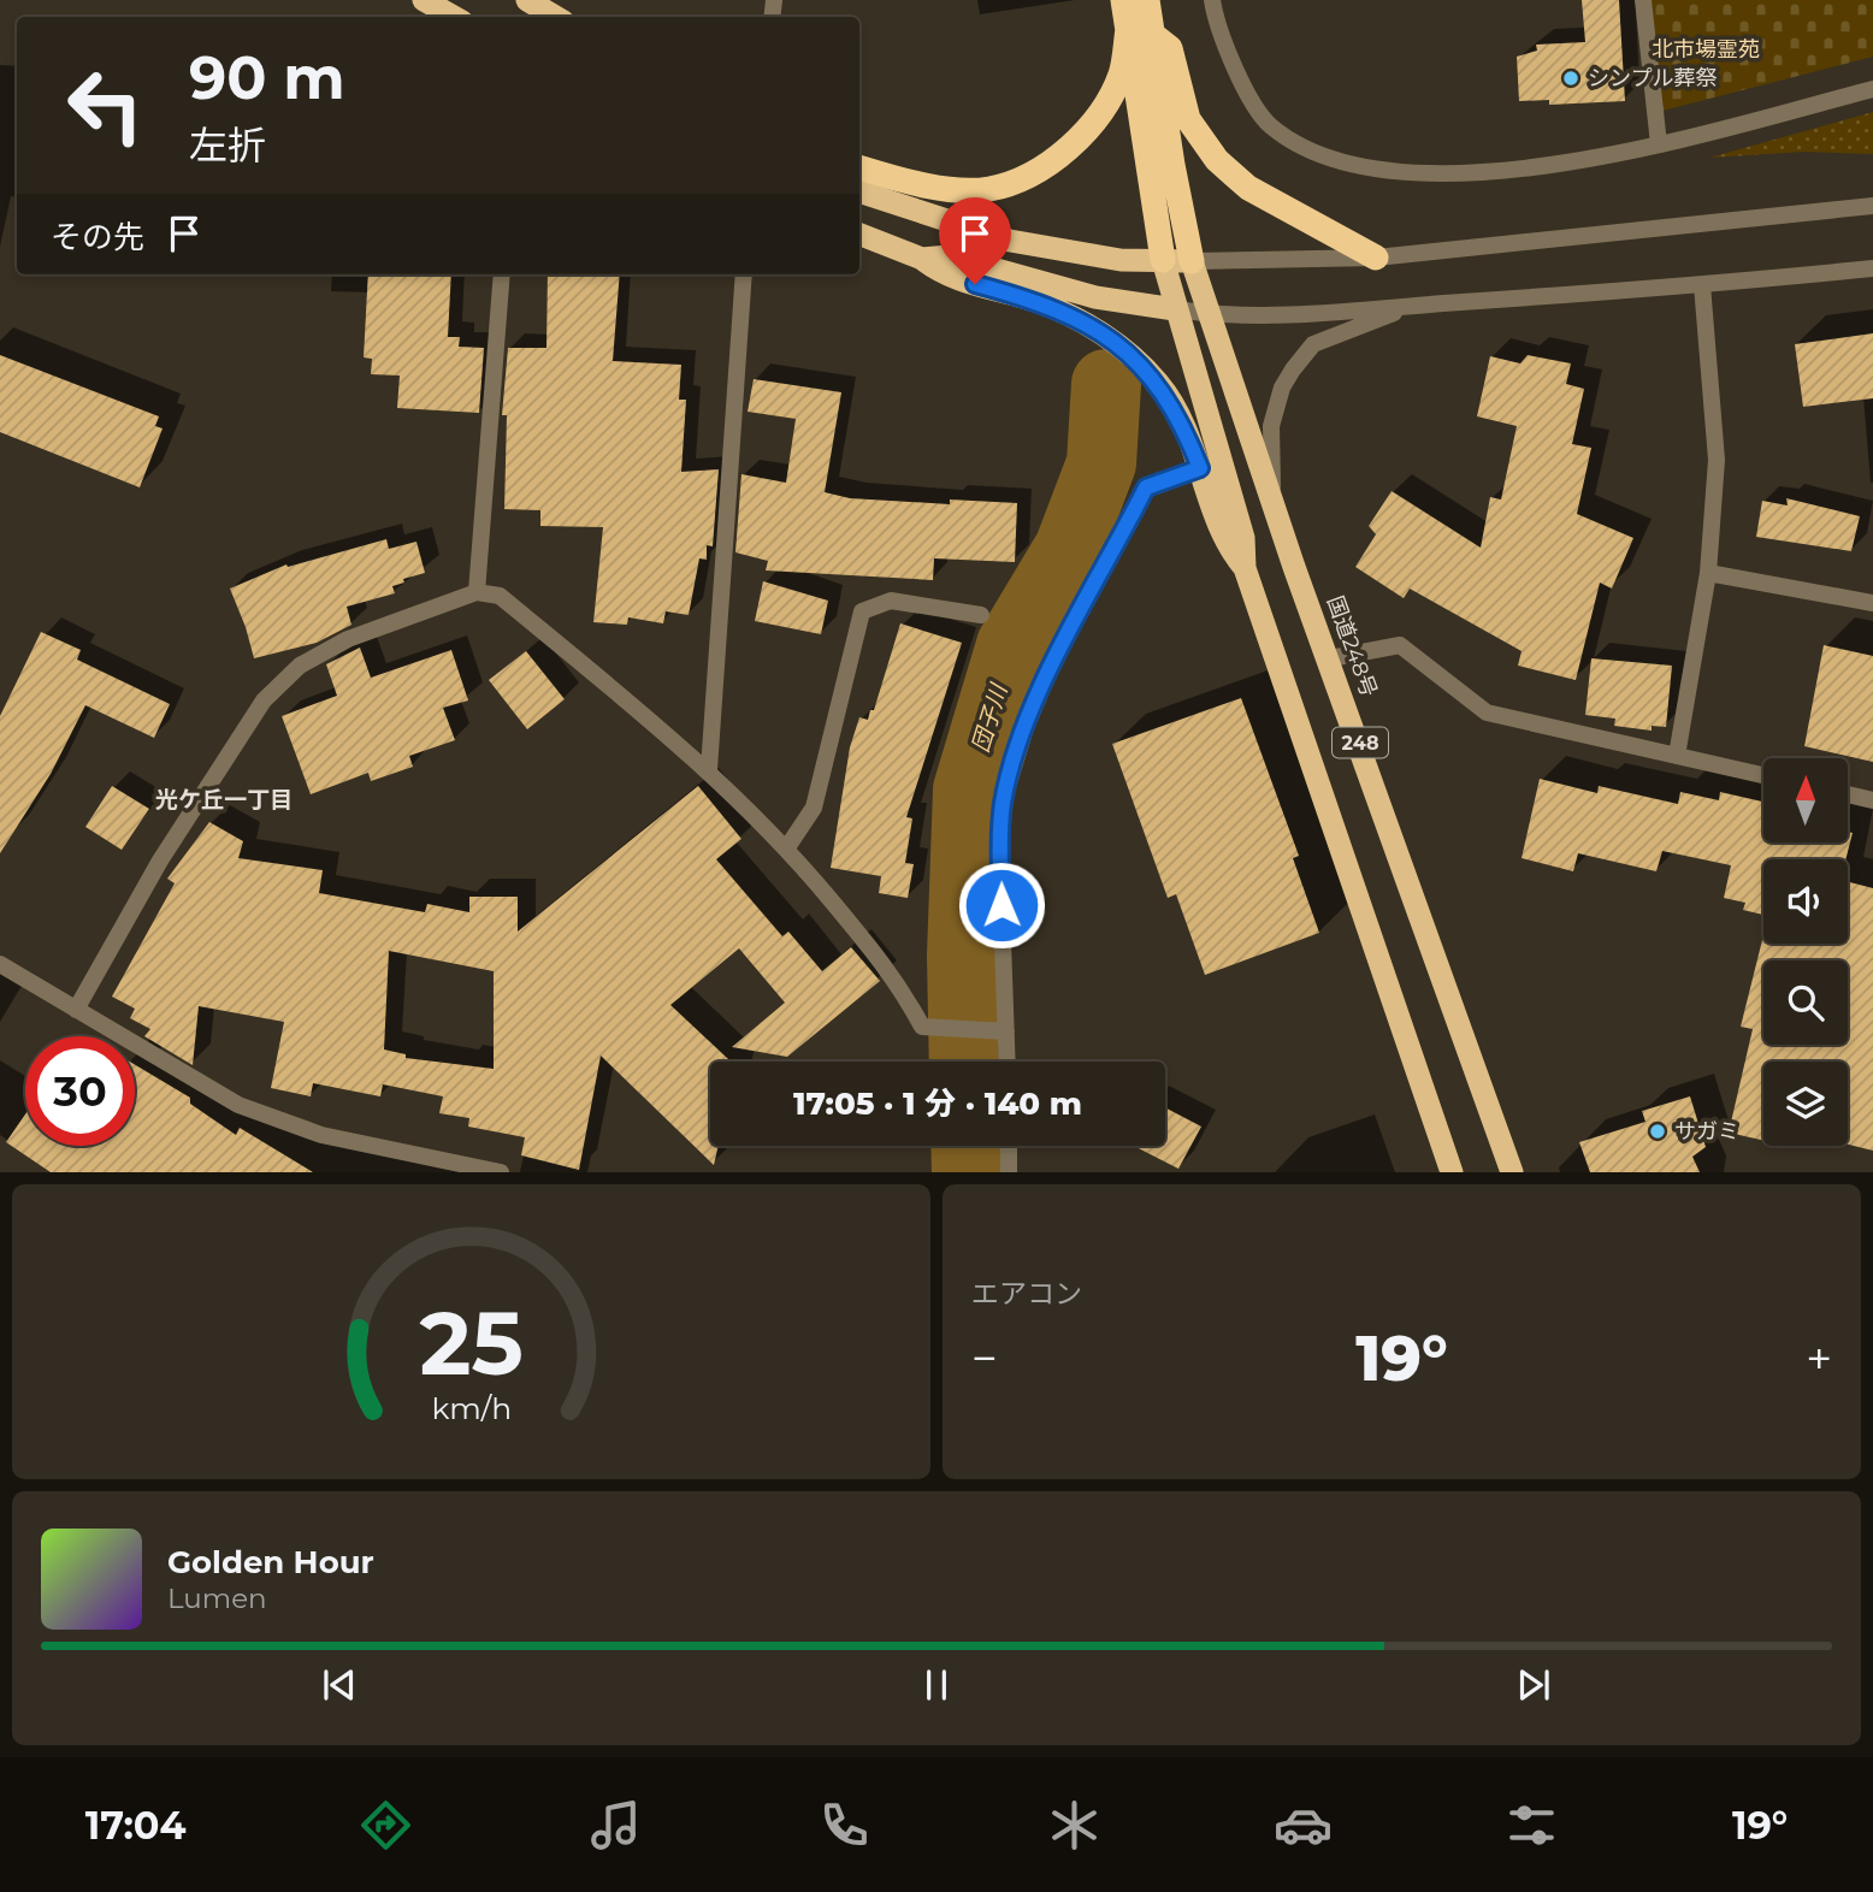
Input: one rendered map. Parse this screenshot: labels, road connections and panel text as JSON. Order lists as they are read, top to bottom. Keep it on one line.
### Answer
{"streets":{"highway":["国道248号","248"]},"districts":["光ケ丘一丁目"],"water":["団子川"],"parks":["北市場霊苑"],"places":["シンプル葬祭","サガミ"],"north":"top","page":{"turn":["90 m","左折"],"then":"その先","limit":"30","trip":"17:05 · 1 分 · 140 m","tile":"エアコン","heat":["−","19°","+"],"song":["Golden Hour","Lumen"],"tabs":["17:04","19°"],"gauge":["25","km/h"]}}
